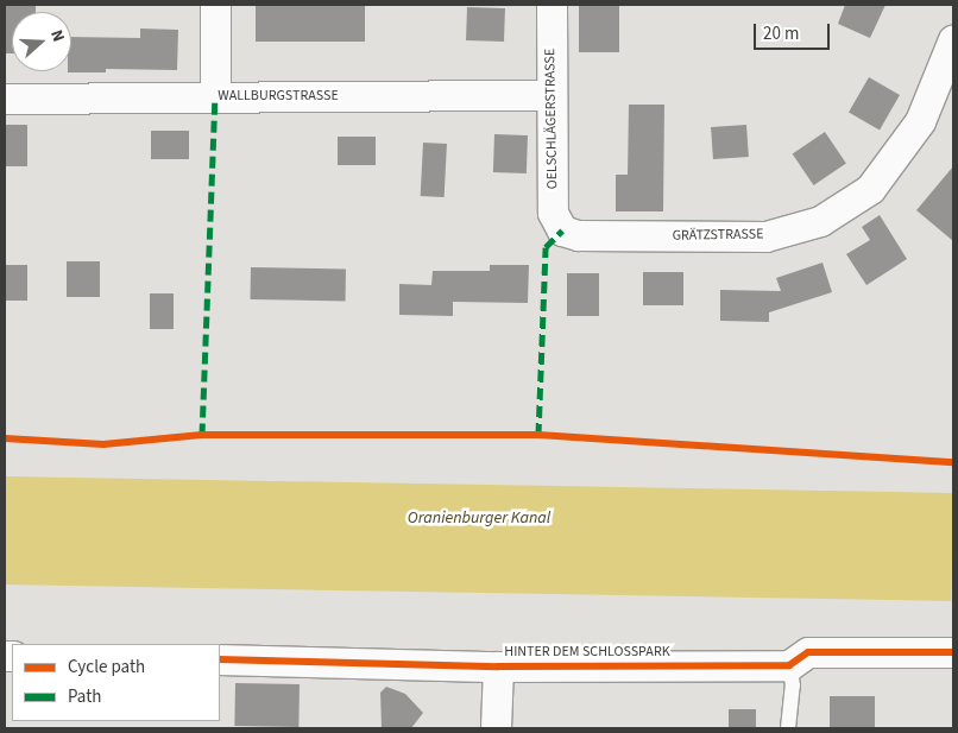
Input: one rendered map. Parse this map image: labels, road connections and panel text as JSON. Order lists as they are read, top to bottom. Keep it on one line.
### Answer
{"streets":{"street":["WALLBURGSTRASSE","OELSCHLÄGERSTRASSE","GRÄTZSTRASSE","HINTER DEM SCHLOSSPARK"]},"crossings":[["WALLBURGSTRASSE","OELSCHLÄGERSTRASSE"],["OELSCHLÄGERSTRASSE","GRÄTZSTRASSE"]],"water":["Oranienburger Kanal"],"legend":["Cycle path","Path"],"scale_bar":"20 m","north":"right"}
